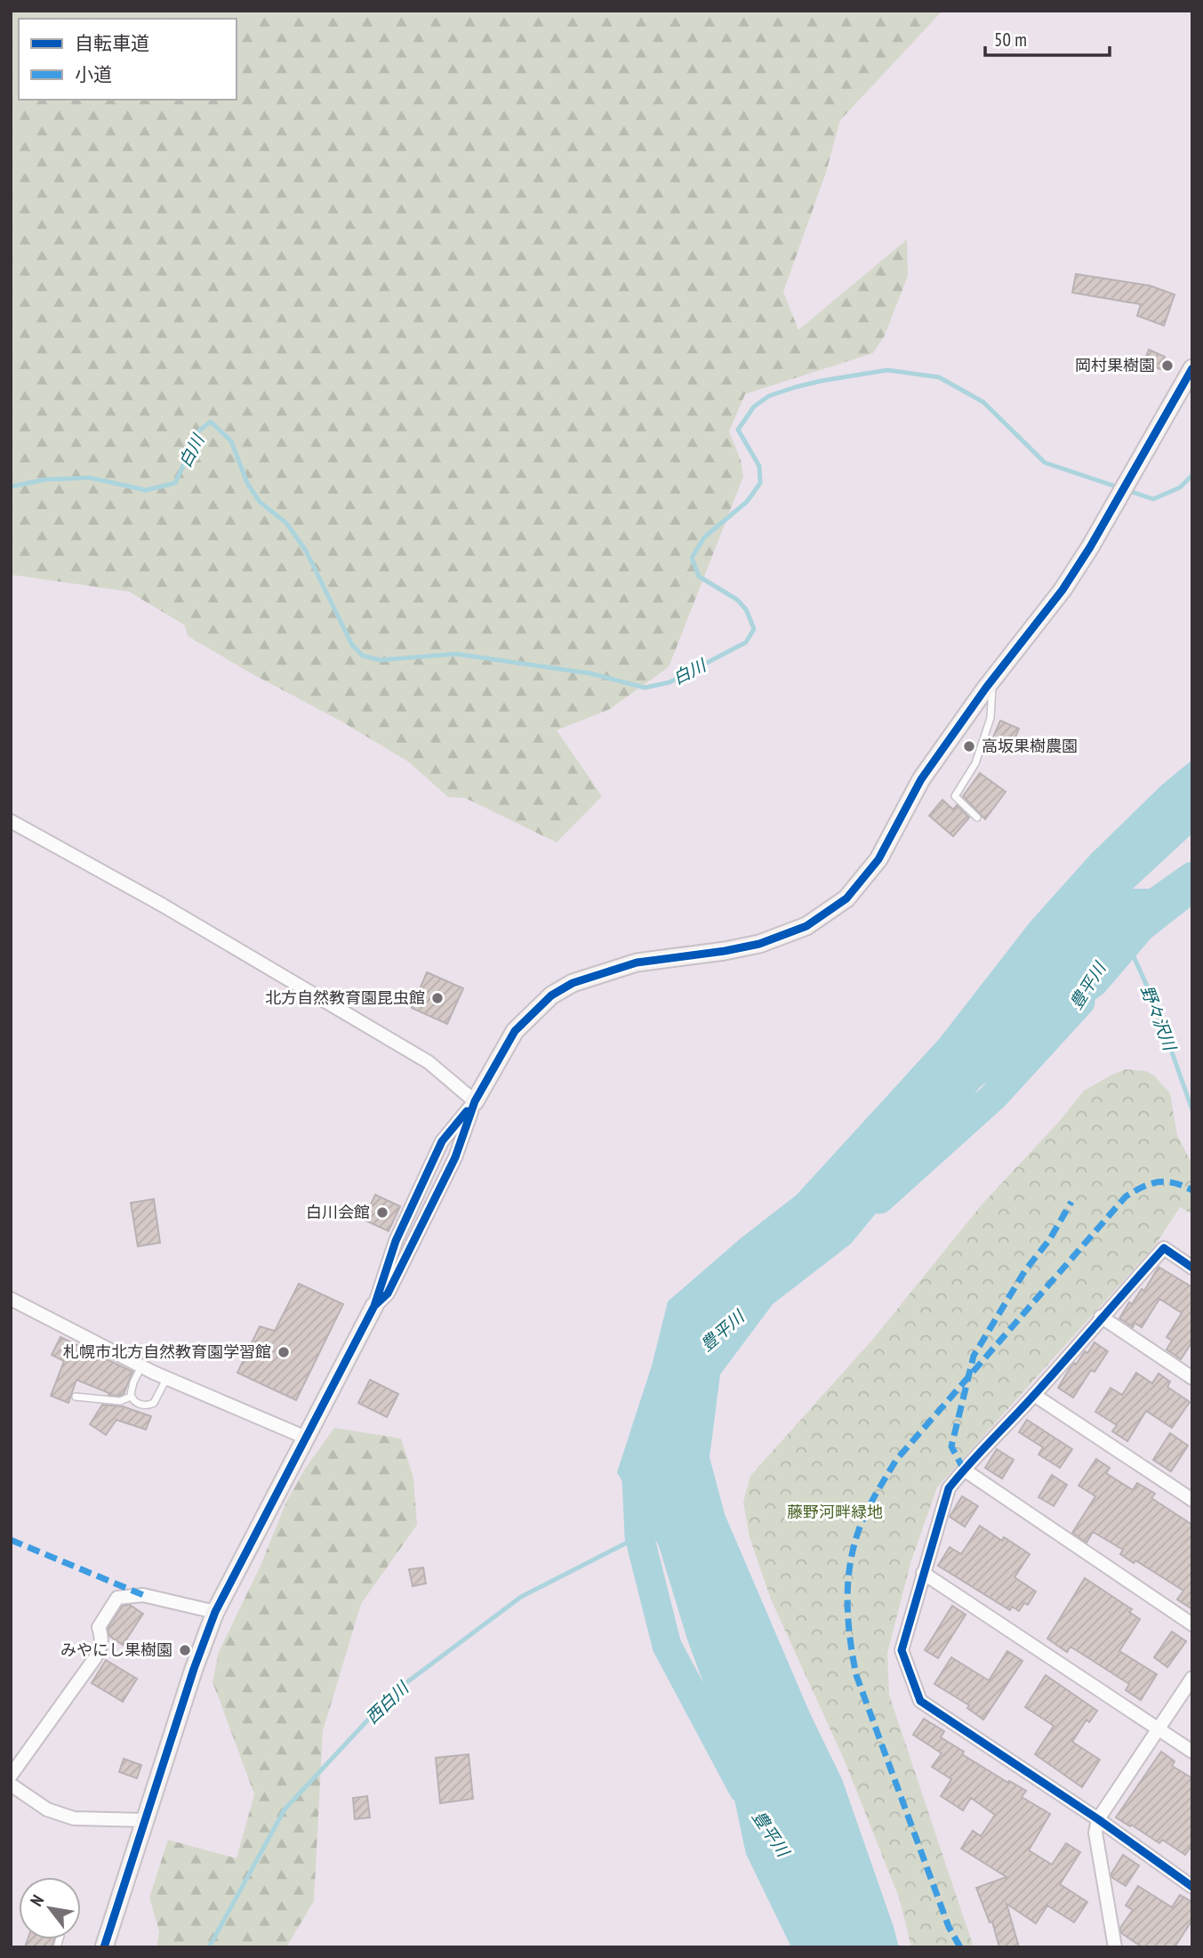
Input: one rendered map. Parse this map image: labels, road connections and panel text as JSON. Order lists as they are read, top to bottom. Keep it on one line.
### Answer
{"water":["白川","豊平川","野々沢川","西白川"],"parks":["藤野河畔緑地"],"places":["岡村果樹園","高坂果樹農園","北方自然教育園昆虫館","白川会館","札幌市北方自然教育園学習館","みやにし果樹園"],"legend":["自転車道","小道"],"scale_bar":"50 m","north":"top left"}
